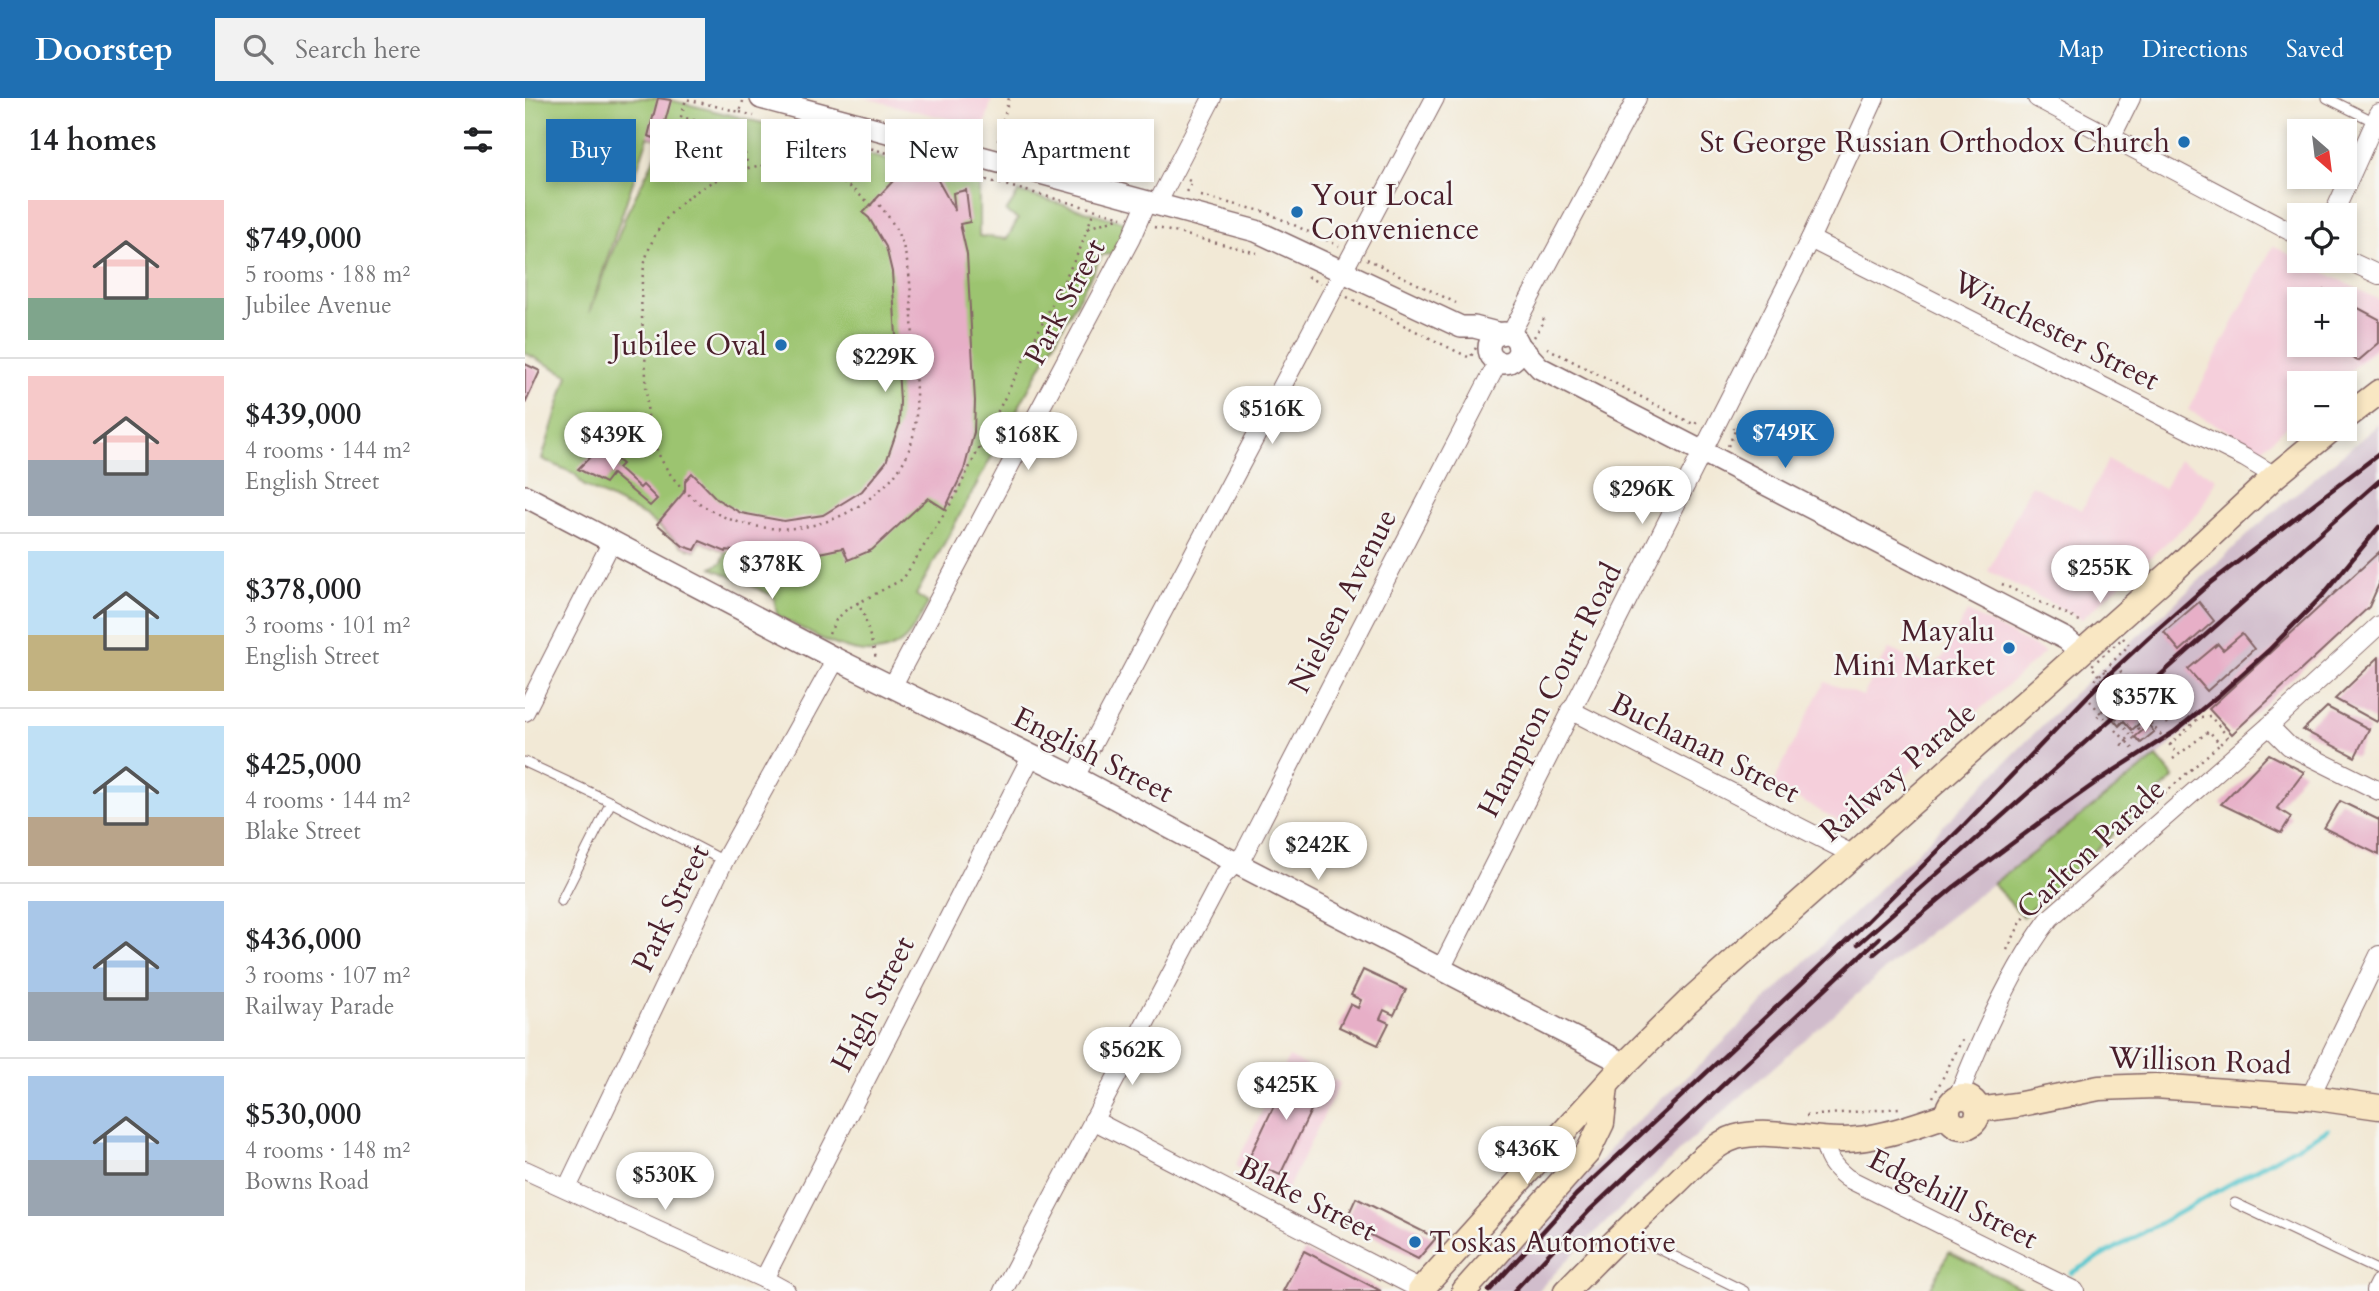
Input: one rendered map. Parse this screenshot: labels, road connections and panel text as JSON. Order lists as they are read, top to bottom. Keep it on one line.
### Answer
{"streets":{"main road":["Railway Parade","Willison Road"],"street":["Park Street","Winchester Street","Nielsen Avenue","Hampton Court Road","Buchanan Street","English Street","Carlton Parade","High Street","Blake Street","Edgehill Street"]},"crossings":[["Park Street","English Street"],["Winchester Street","Hampton Court Road"],["Winchester Street","Railway Parade"],["Nielsen Avenue","English Street"],["Nielsen Avenue","Blake Street"],["Hampton Court Road","Buchanan Street"],["Hampton Court Road","English Street"],["Buchanan Street","Railway Parade"],["English Street","Railway Parade"],["English Street","High Street"],["Railway Parade","Blake Street"],["Carlton Parade","Willison Road"],["Willison Road","Edgehill Street"]],"places":["St George Russian Orthodox Church","Your Local Convenience","Jubilee Oval","Mayalu Mini Market","Toskas Automotive"],"north":"bottom right","page":{"header":"Doorstep","search":"Search here","nav":["Map","Directions","Saved"],"heading":"14 homes","map_buttons":["+","−"],"chip":["Buy","Rent","Filters","New","Apartment"],"list":[{"name":"$749,000","note":"5 rooms · 188 m² · Jubilee Avenue"},{"name":"$439,000","note":"4 rooms · 144 m² · English Street"},{"name":"$378,000","note":"3 rooms · 101 m² · English Street"},{"name":"$425,000","note":"4 rooms · 144 m² · Blake Street"},{"name":"$436,000","note":"3 rooms · 107 m² · Railway Parade"},{"name":"$530,000","note":"4 rooms · 148 m² · Bowns Road"}],"price":["$229K","$516K","$749K","$439K","$168K","$296K","$378K","$255K","$357K","$242K","$562K","$425K","$436K","$530K"]}}
